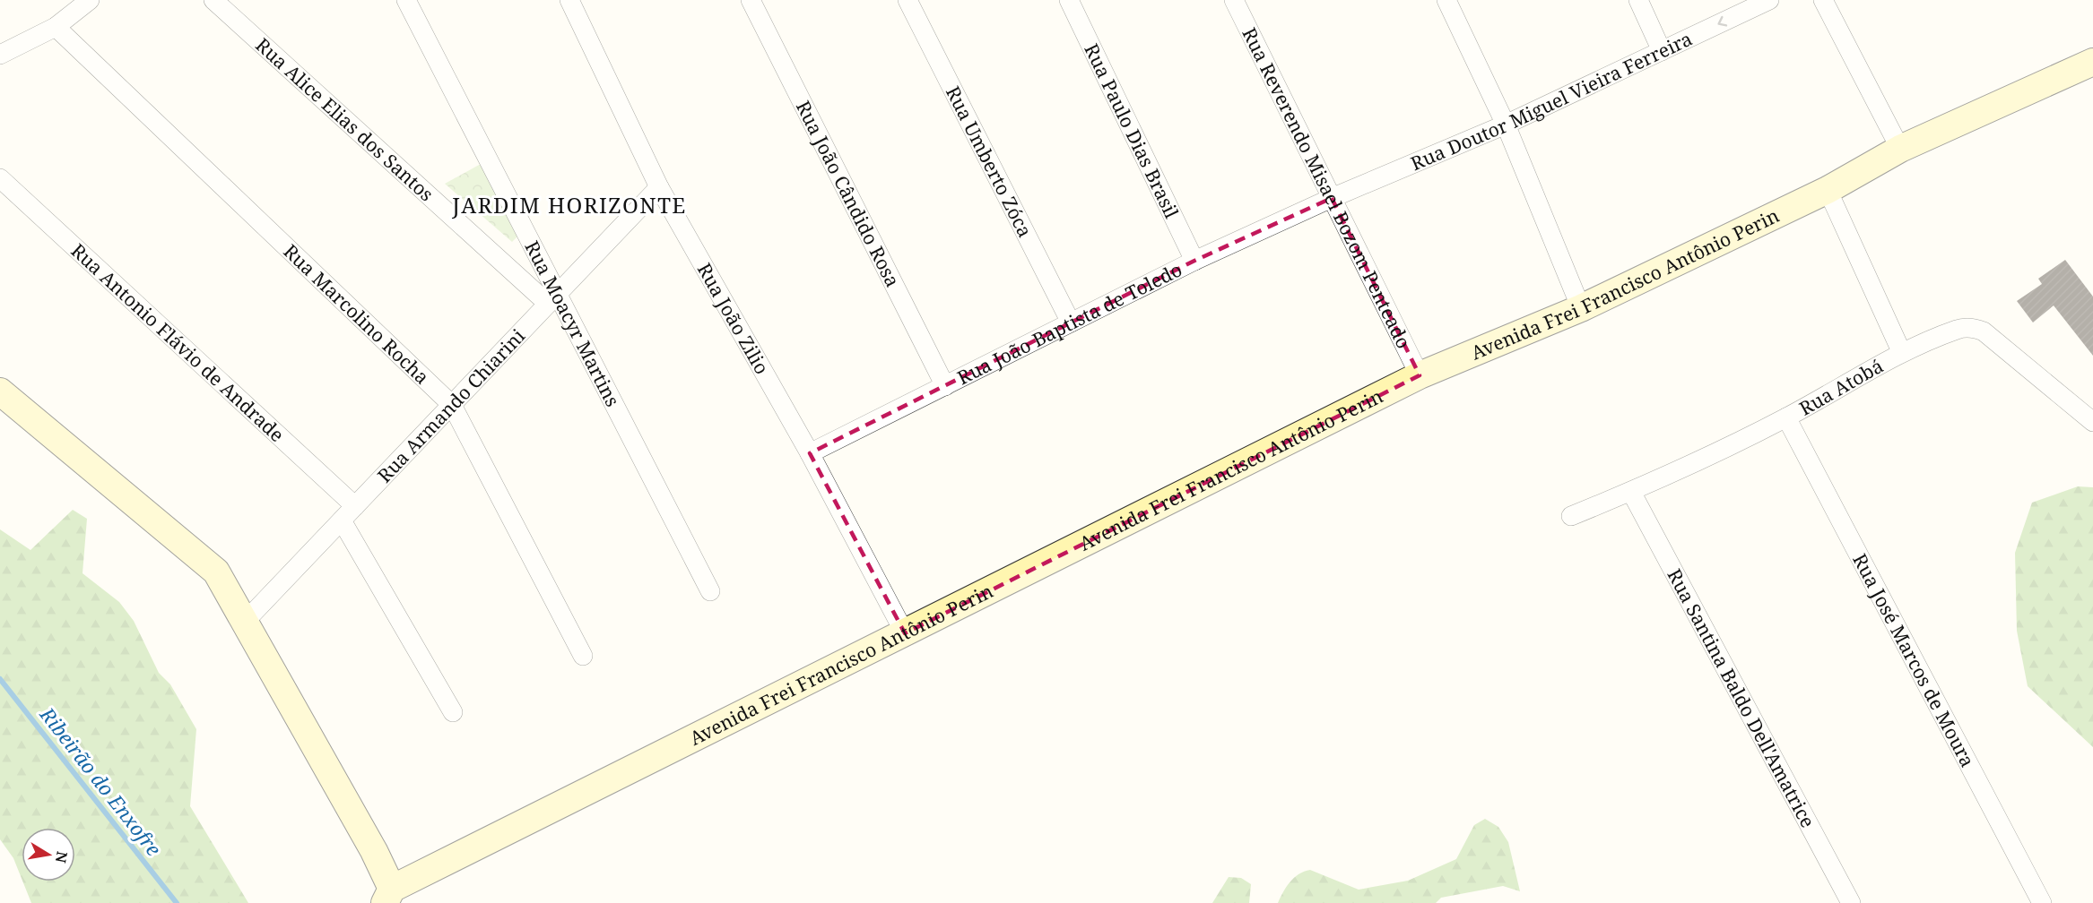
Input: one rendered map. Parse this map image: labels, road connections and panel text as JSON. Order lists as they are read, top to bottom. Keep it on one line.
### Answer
{"streets":{"street":["Rua Doutor Miguel Vieira Ferreira","Rua Alice Elias dos Santos","Rua Paulo Dias Brasil","Rua Umberto Zóca","Rua Reverendo Misael Bozom Penteado","Rua João Cândido Rosa","Avenida Frei Francisco Antônio Perin","Rua Marcolino Rocha","Rua João Zilio","Rua João Baptista de Toledo","Rua Moacyr Martins","Rua Antonio Flávio de Andrade","Rua Atobá","Rua Armando Chiarini","Rua José Marcos de Moura","Rua Santina Baldo Dell'Amatrice"]},"crossings":[["Rua Doutor Miguel Vieira Ferreira","Rua Reverendo Misael Bozom Penteado"],["Rua Doutor Miguel Vieira Ferreira","Rua João Baptista de Toledo"],["Rua Alice Elias dos Santos","Rua Moacyr Martins"],["Rua Alice Elias dos Santos","Rua Armando Chiarini"],["Rua Paulo Dias Brasil","Rua João Baptista de Toledo"],["Rua Umberto Zóca","Rua João Baptista de Toledo"],["Rua Reverendo Misael Bozom Penteado","Avenida Frei Francisco Antônio Perin"],["Rua Reverendo Misael Bozom Penteado","Rua João Baptista de Toledo"],["Rua João Cândido Rosa","Rua João Baptista de Toledo"],["Avenida Frei Francisco Antônio Perin","Rua João Zilio"],["Rua Marcolino Rocha","Rua Armando Chiarini"],["Rua João Zilio","Rua João Baptista de Toledo"],["Rua João Zilio","Rua Armando Chiarini"],["Rua Moacyr Martins","Rua Armando Chiarini"],["Rua Antonio Flávio de Andrade","Rua Armando Chiarini"],["Rua Atobá","Rua José Marcos de Moura"],["Rua Atobá","Rua Santina Baldo Dell'Amatrice"]],"districts":["JARDIM HORIZONTE"],"water":["Ribeirão do Enxofre"],"north":"right"}
